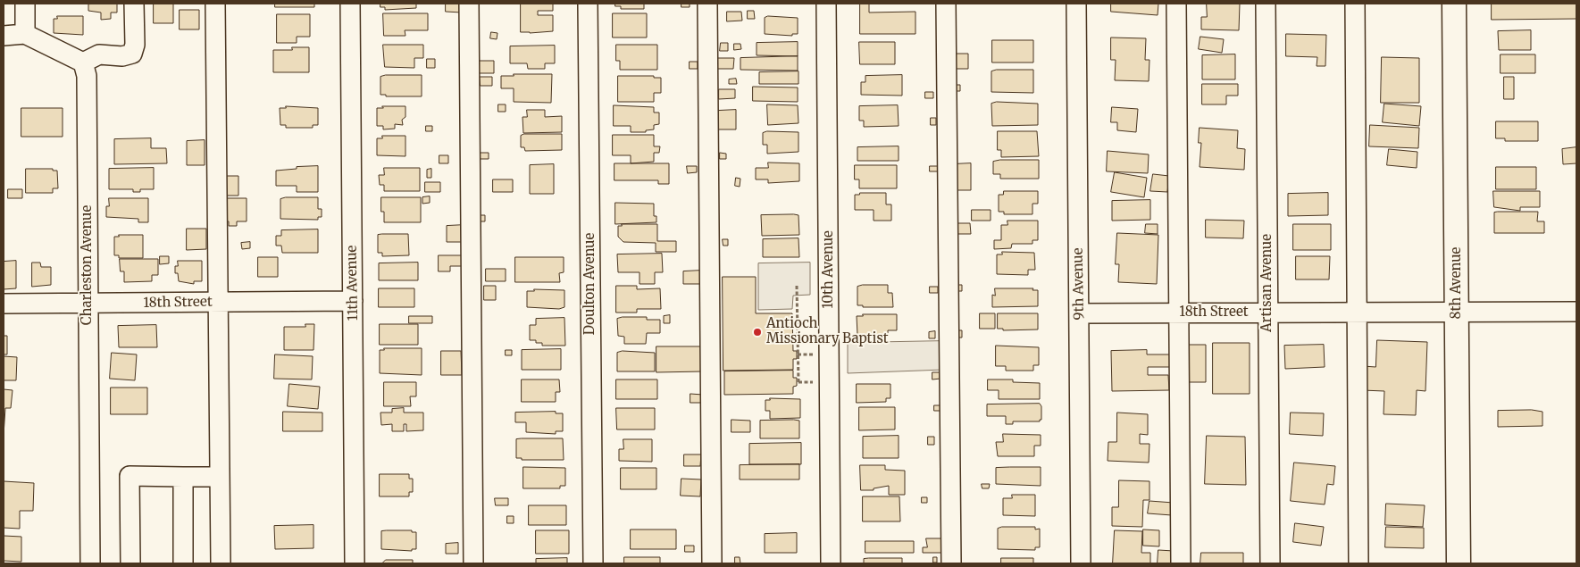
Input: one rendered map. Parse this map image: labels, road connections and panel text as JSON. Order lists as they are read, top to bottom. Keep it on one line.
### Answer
{"streets":{"main road":["8th Avenue"],"street":["Charleston Avenue","10th Avenue","11th Avenue","Artisan Avenue","Doulton Avenue","9th Avenue","18th Street"]},"crossings":[["Charleston Avenue","18th Street"],["11th Avenue","18th Street"],["Artisan Avenue","18th Street"],["8th Avenue","18th Street"],["9th Avenue","18th Street"]],"places":["Antioch Missionary Baptist"]}
